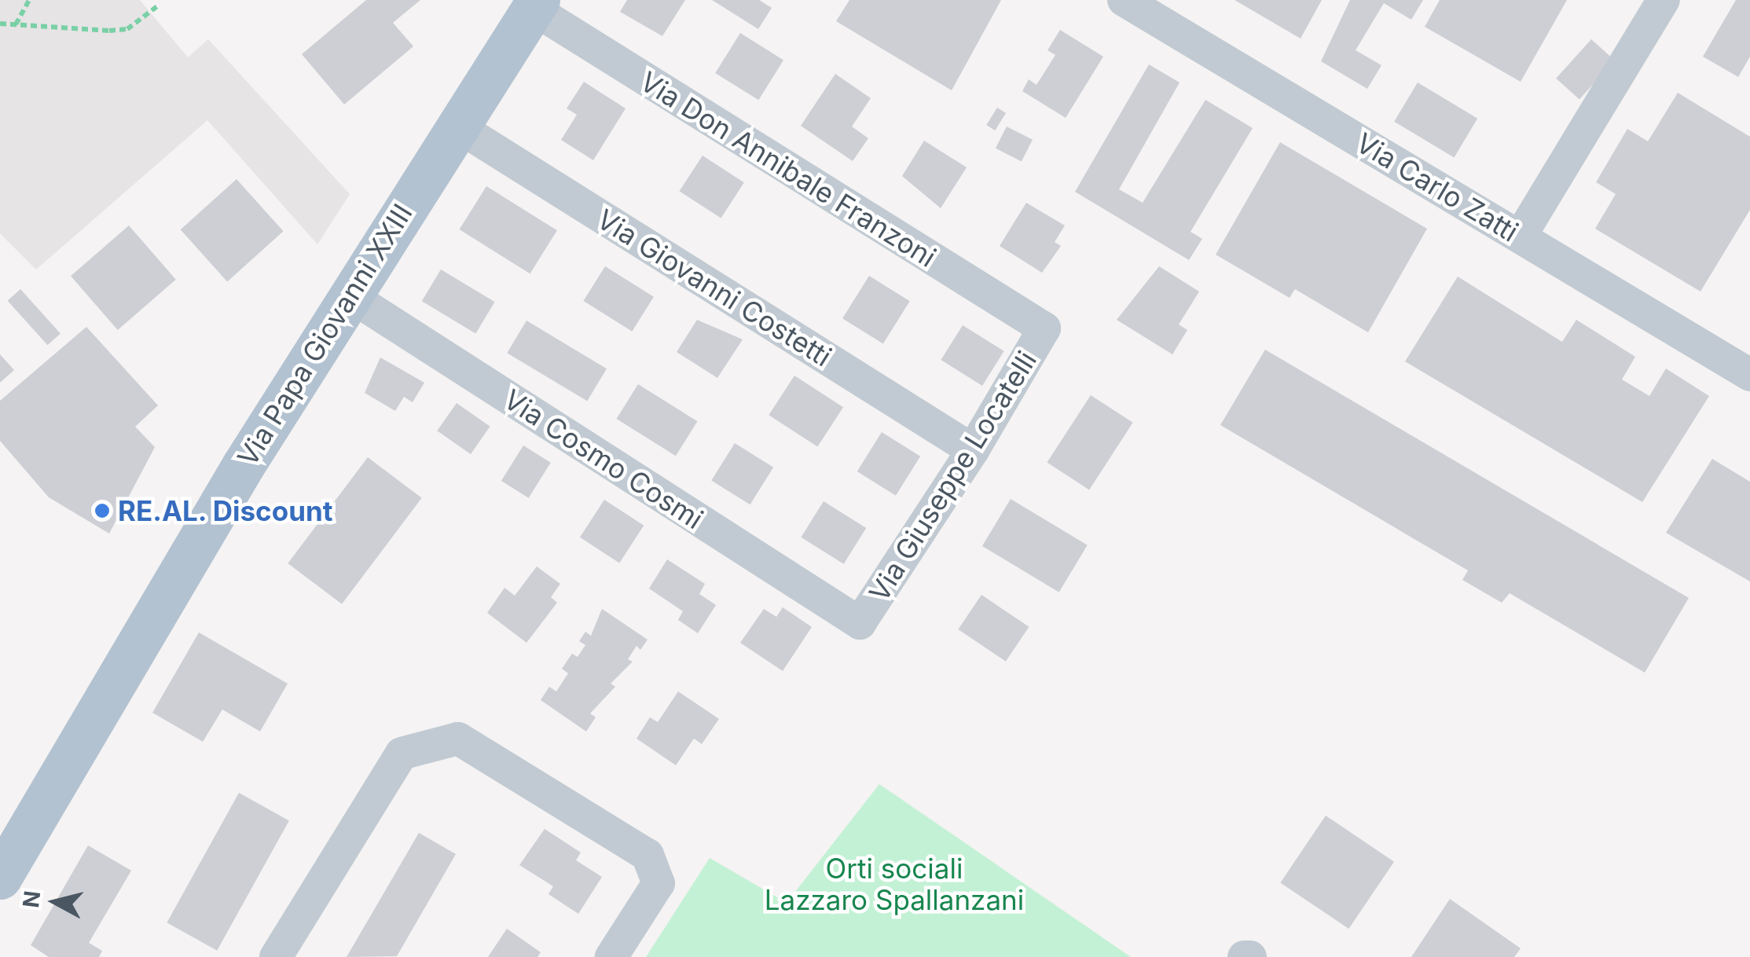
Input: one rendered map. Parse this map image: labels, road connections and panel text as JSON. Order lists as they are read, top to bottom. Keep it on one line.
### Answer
{"streets":{"main road":["Via Papa Giovanni XXIII"],"street":["Via Don Annibale Franzoni","Via Carlo Zatti","Via Giovanni Costetti","Via Cosmo Cosmi","Via Giuseppe Locatelli"]},"crossings":[["Via Don Annibale Franzoni","Via Papa Giovanni XXIII"],["Via Don Annibale Franzoni","Via Giuseppe Locatelli"],["Via Giovanni Costetti","Via Papa Giovanni XXIII"],["Via Giovanni Costetti","Via Giuseppe Locatelli"],["Via Papa Giovanni XXIII","Via Cosmo Cosmi"],["Via Cosmo Cosmi","Via Giuseppe Locatelli"]],"parks":["Orti sociali Lazzaro Spallanzani"],"places":["RE.AL. Discount"],"north":"left"}
